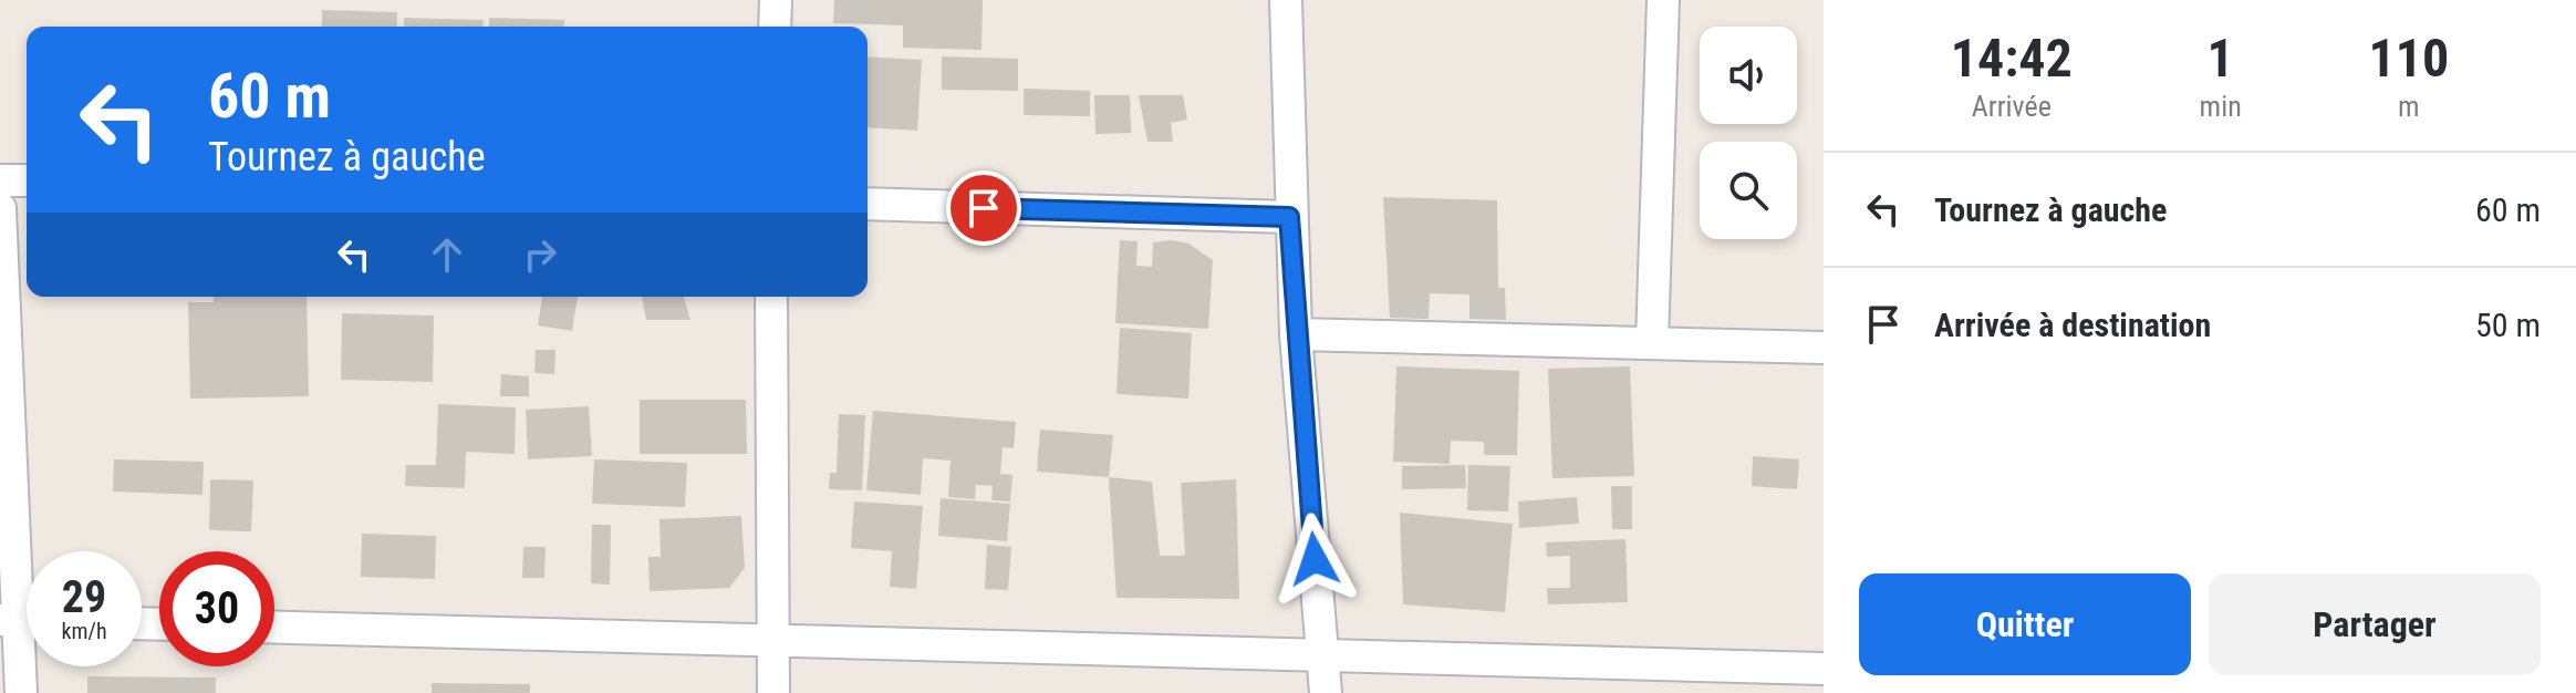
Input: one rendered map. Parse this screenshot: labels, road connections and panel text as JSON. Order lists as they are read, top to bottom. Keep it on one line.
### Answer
{"page":{"eta":["14:42","Arrivée","1","min","110","m"],"turn":["60 m","Tournez à gauche"],"list":[{"name":"Tournez à gauche","value":"60 m"},{"name":"Arrivée à destination","value":"50 m"}],"speed":"29 km/h","limit":"30","buttons":["Quitter","Partager"]}}
